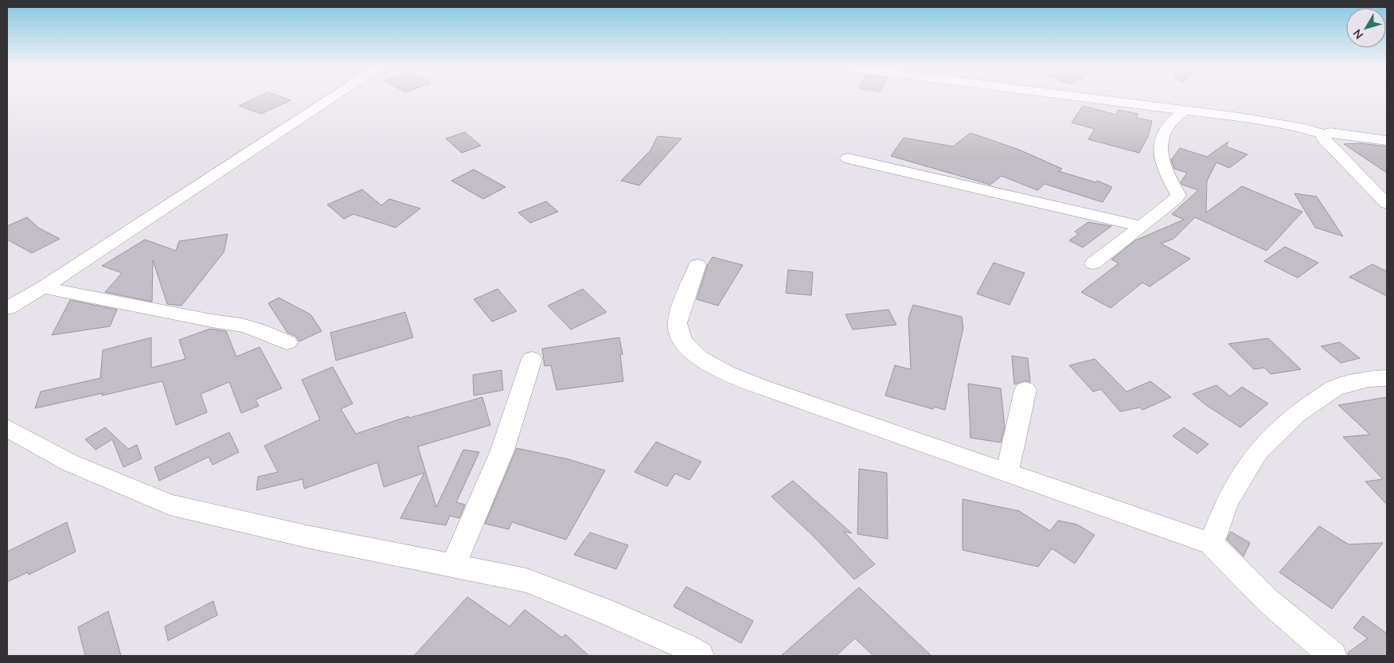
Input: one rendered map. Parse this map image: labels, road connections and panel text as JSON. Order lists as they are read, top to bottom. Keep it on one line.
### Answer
{"north":"bottom left"}
